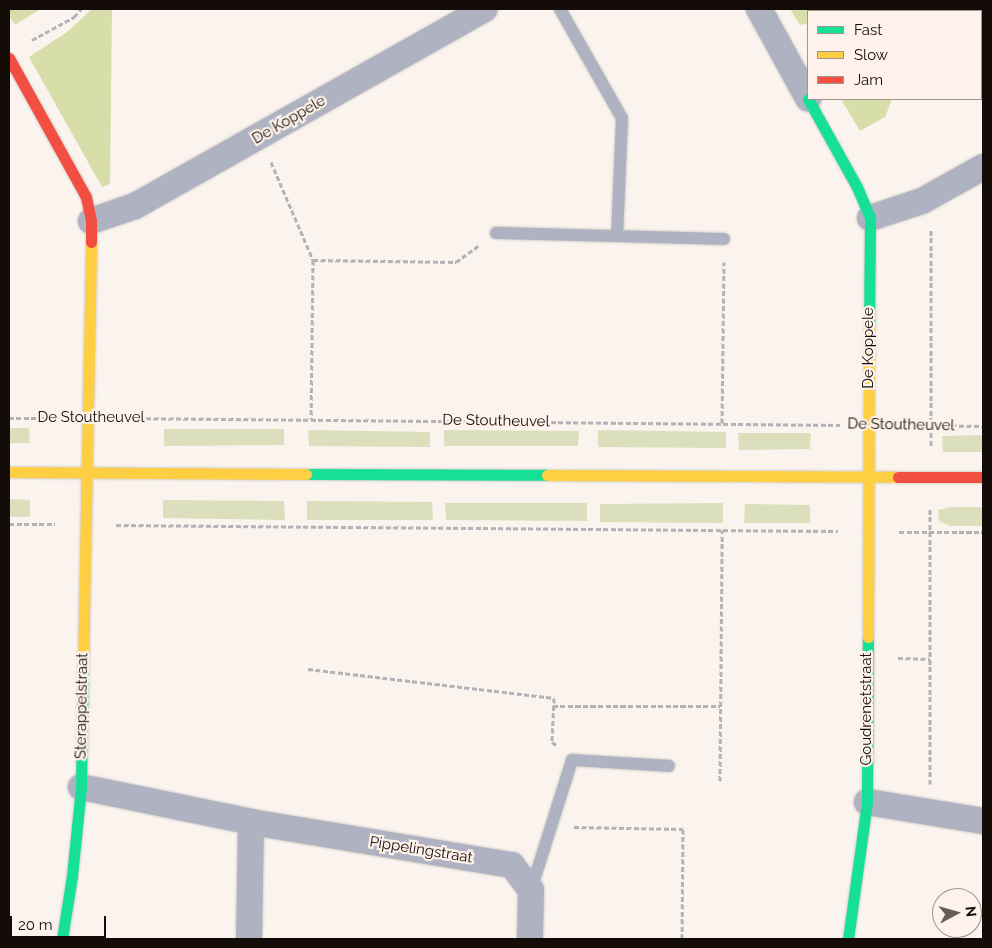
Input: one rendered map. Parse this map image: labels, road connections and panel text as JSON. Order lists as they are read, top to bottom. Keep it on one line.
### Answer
{"streets":{"street":["De Koppele","Sterappelstraat","Goudrenetstraat","Pippelingstraat"],"path":["De Stoutheuvel"]},"crossings":[["De Koppele","De Stoutheuvel"],["De Koppele","Goudrenetstraat"],["Sterappelstraat","Pippelingstraat"]],"legend":["Fast","Slow","Jam"],"scale_bar":"20 m","north":"right"}
